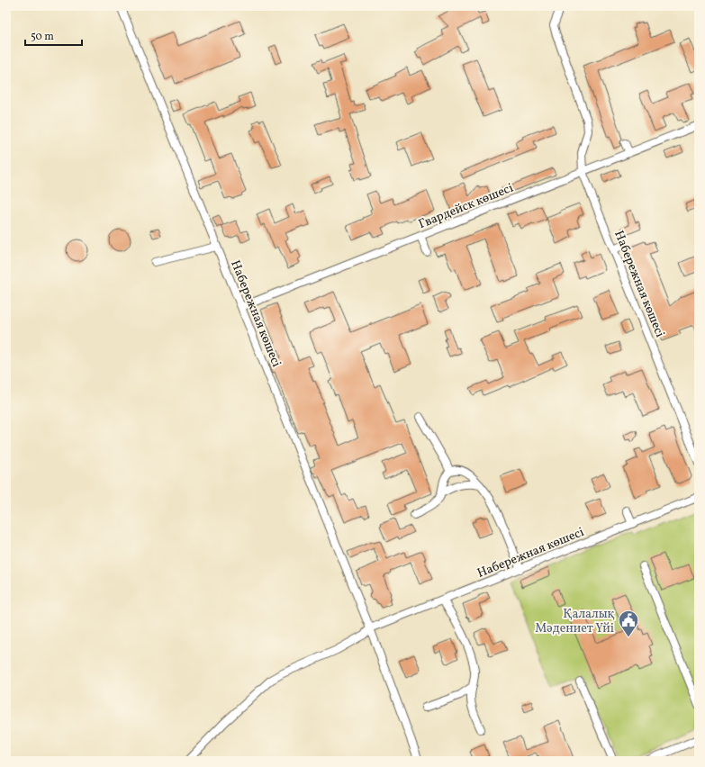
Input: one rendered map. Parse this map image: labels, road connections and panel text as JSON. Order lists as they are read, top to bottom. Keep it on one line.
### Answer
{"streets":{"street":["Гвардейск көшесі","Набережная көшесі"]},"crossings":[["Гвардейск көшесі","Набережная көшесі"]],"places":{"public building":["Қалалық Мәдениет Үйі"]},"scale_bar":"50 m"}
